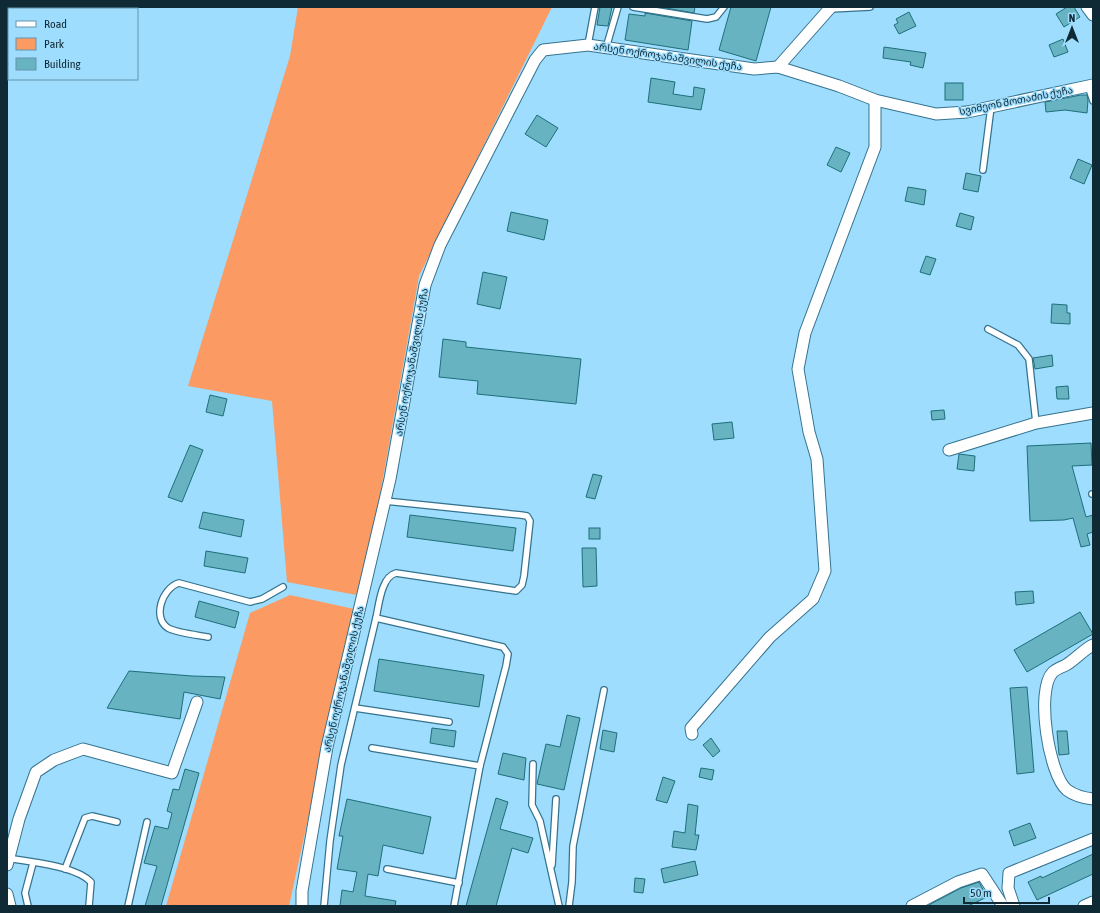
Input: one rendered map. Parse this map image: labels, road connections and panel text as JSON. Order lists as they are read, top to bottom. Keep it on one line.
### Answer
{"streets":{"street":["არსენ ოქროჯანაშვილის ქუჩა","სვიმეონ შოთაძის ქუჩა"]},"crossings":[["არსენ ოქროჯანაშვილის ქუჩა","სვიმეონ შოთაძის ქუჩა"]],"legend":["Road","Park","Building"],"scale_bar":"50 m","north":"top"}
